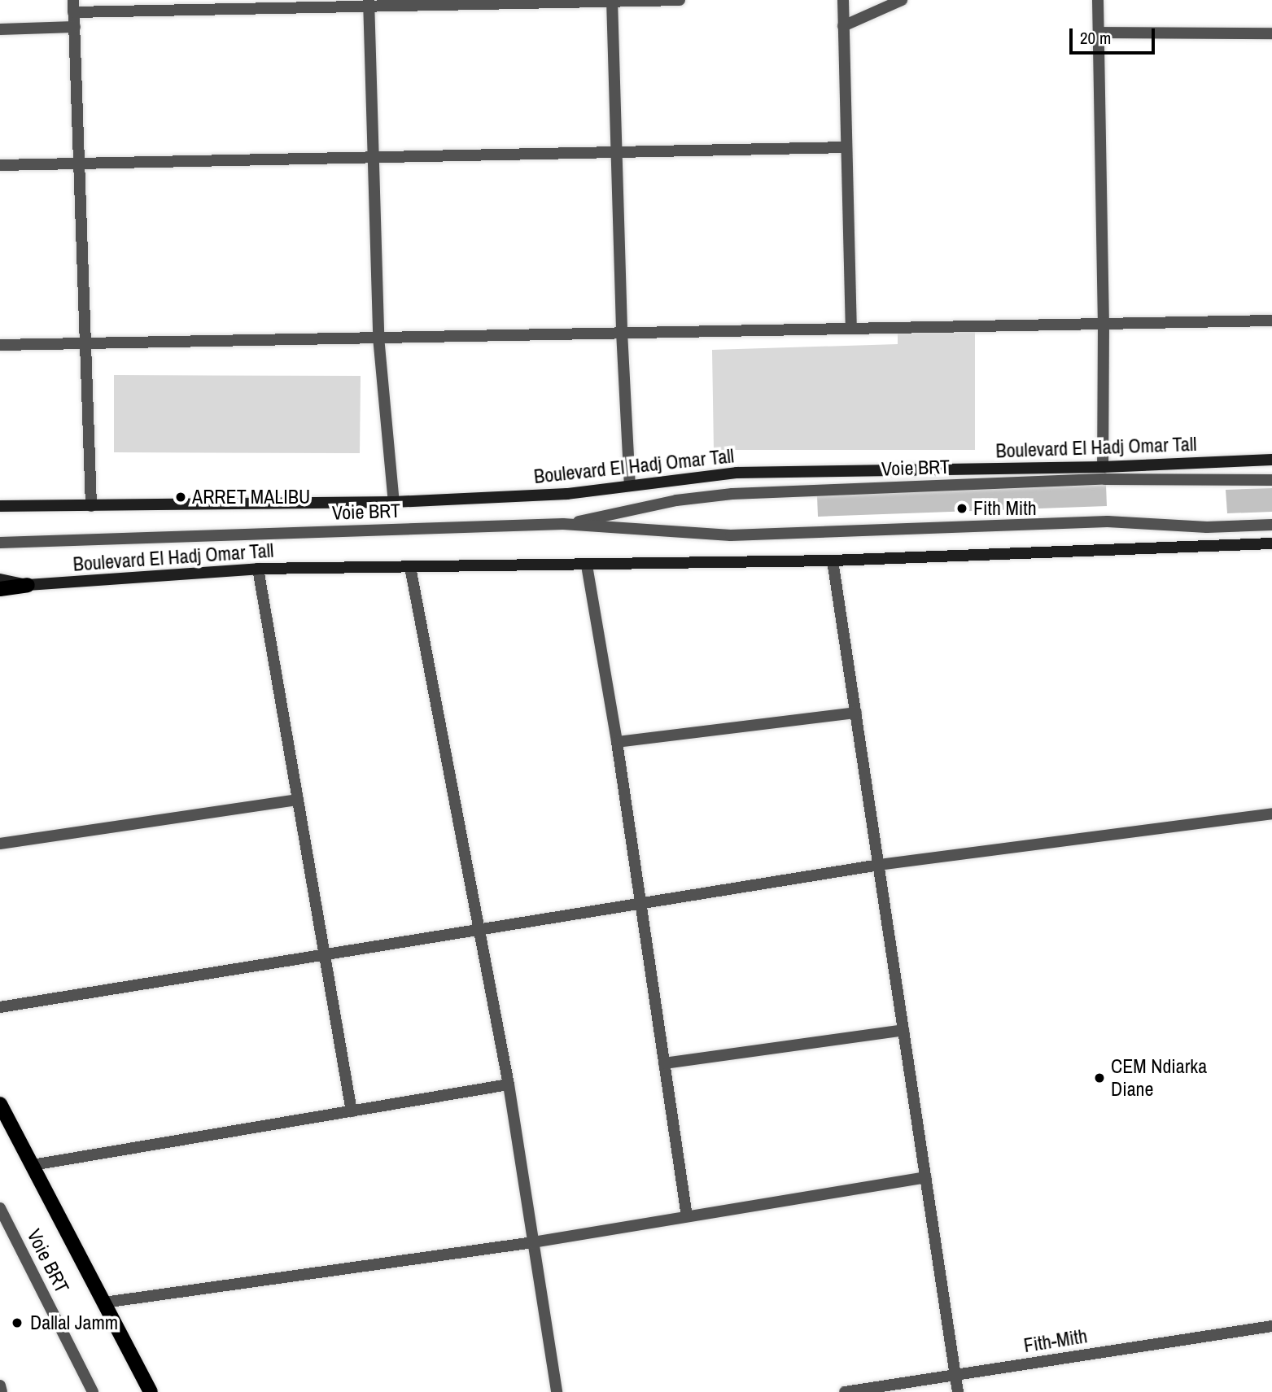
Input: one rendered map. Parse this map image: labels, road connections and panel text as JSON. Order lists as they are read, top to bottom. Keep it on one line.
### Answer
{"streets":{"main road":["Boulevard El Hadj Omar Tall"],"street":["Voie BRT","Fith-Mith"]},"places":["ARRET MALIBU","Fith Mith","CEM Ndiarka Diane","Dallal Jamm"],"scale_bar":"20 m"}
